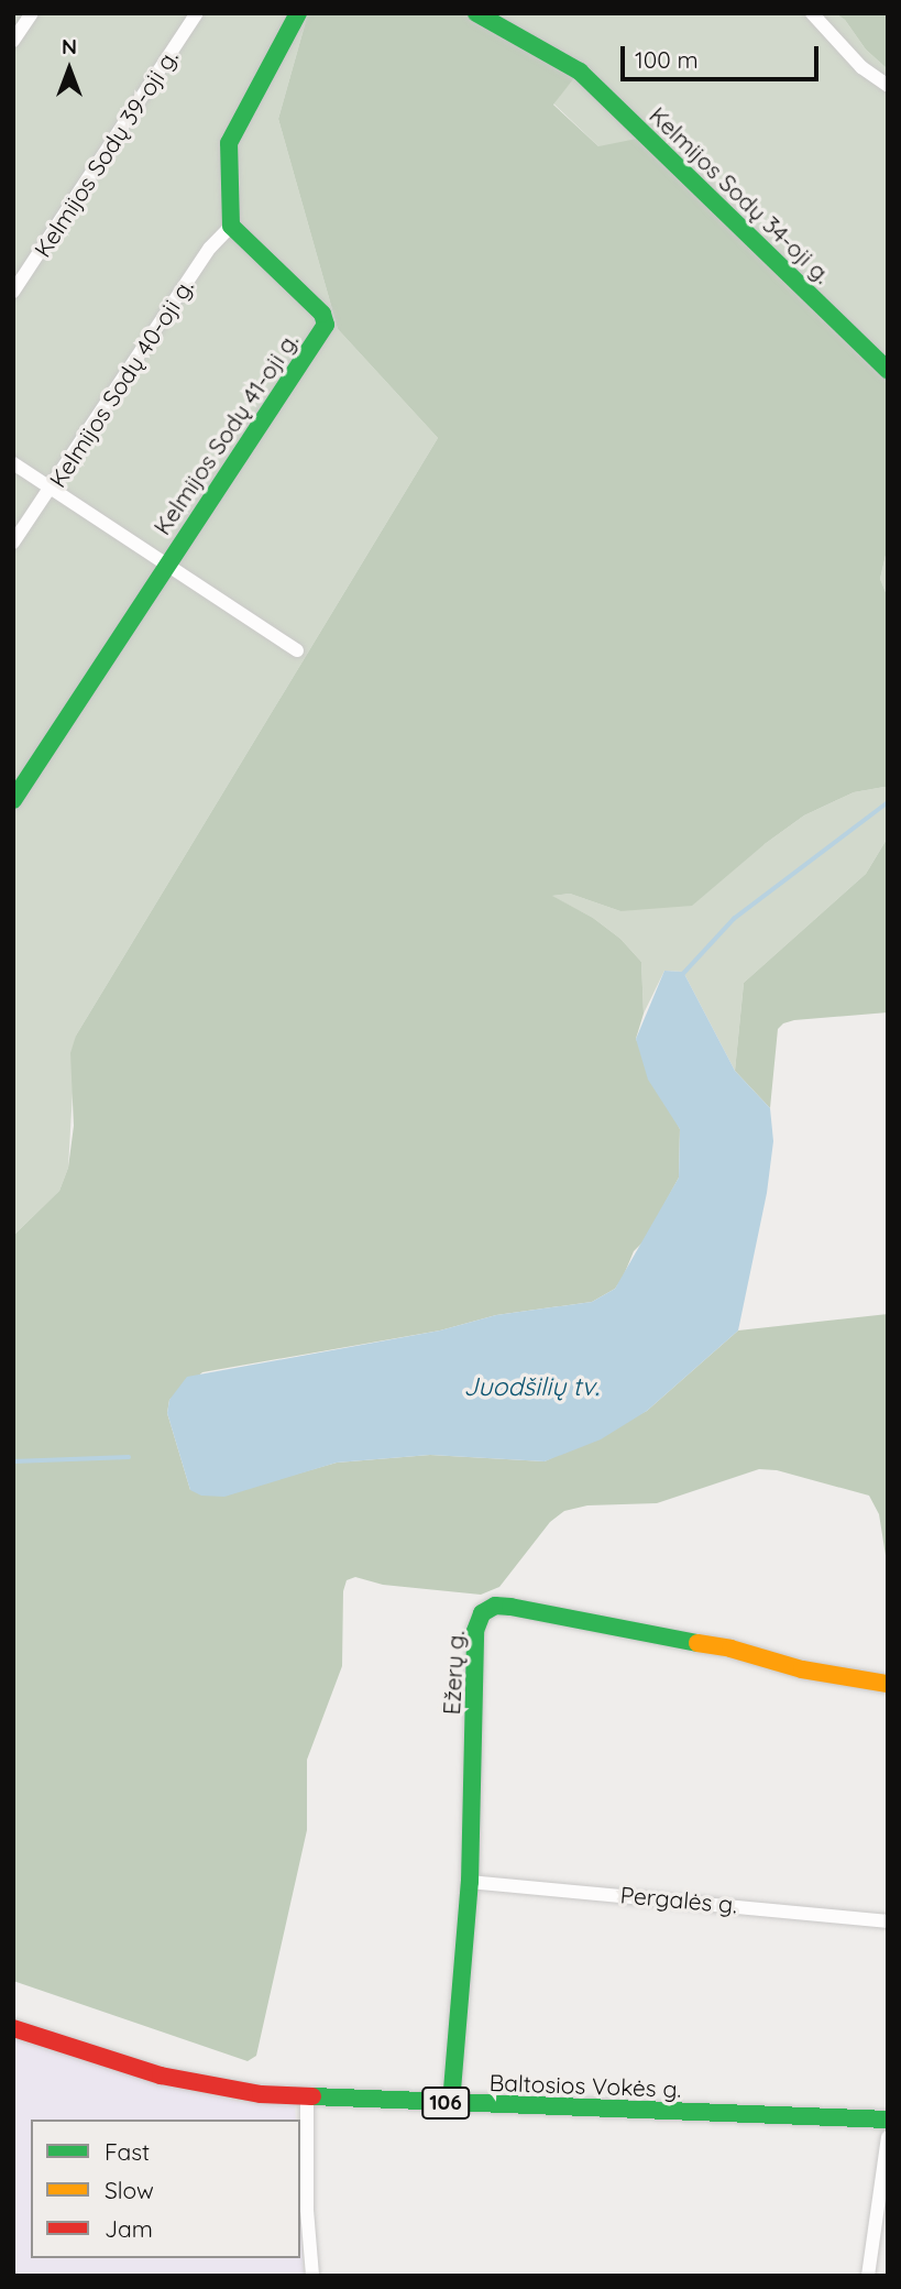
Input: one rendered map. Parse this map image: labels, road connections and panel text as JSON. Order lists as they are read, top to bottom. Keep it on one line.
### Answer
{"streets":{"street":["Kelmijos Sodų 39-oji g.","Kelmijos Sodų 34-oji g.","Kelmijos Sodų 40-oji g.","Kelmijos Sodų 41-oji g.","Ežerų g.","Pergalės g.","Baltosios Vokės g.","106"]},"crossings":[["Kelmijos Sodų 40-oji g.","Kelmijos Sodų 41-oji g."],["Ežerų g.","Pergalės g."],["Ežerų g.","Baltosios Vokės g."]],"water":["Juodšilių tv."],"legend":["Fast","Slow","Jam"],"scale_bar":"100 m","north":"top"}
